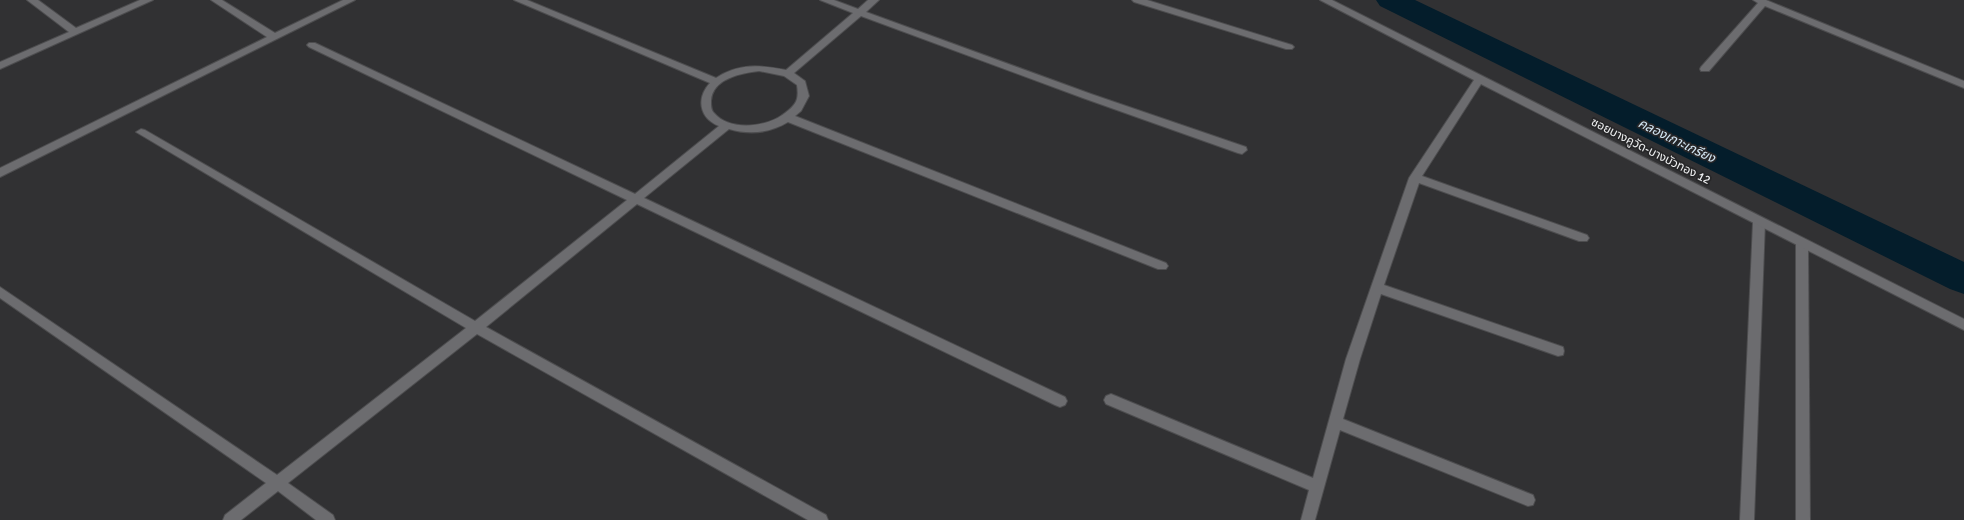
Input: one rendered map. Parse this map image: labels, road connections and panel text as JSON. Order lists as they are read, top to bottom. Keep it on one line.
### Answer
{"streets":{"street":["ซอยบางคูวัด-บางบัวทอง 12"]},"water":["คลองเกาะเกรียง"]}
